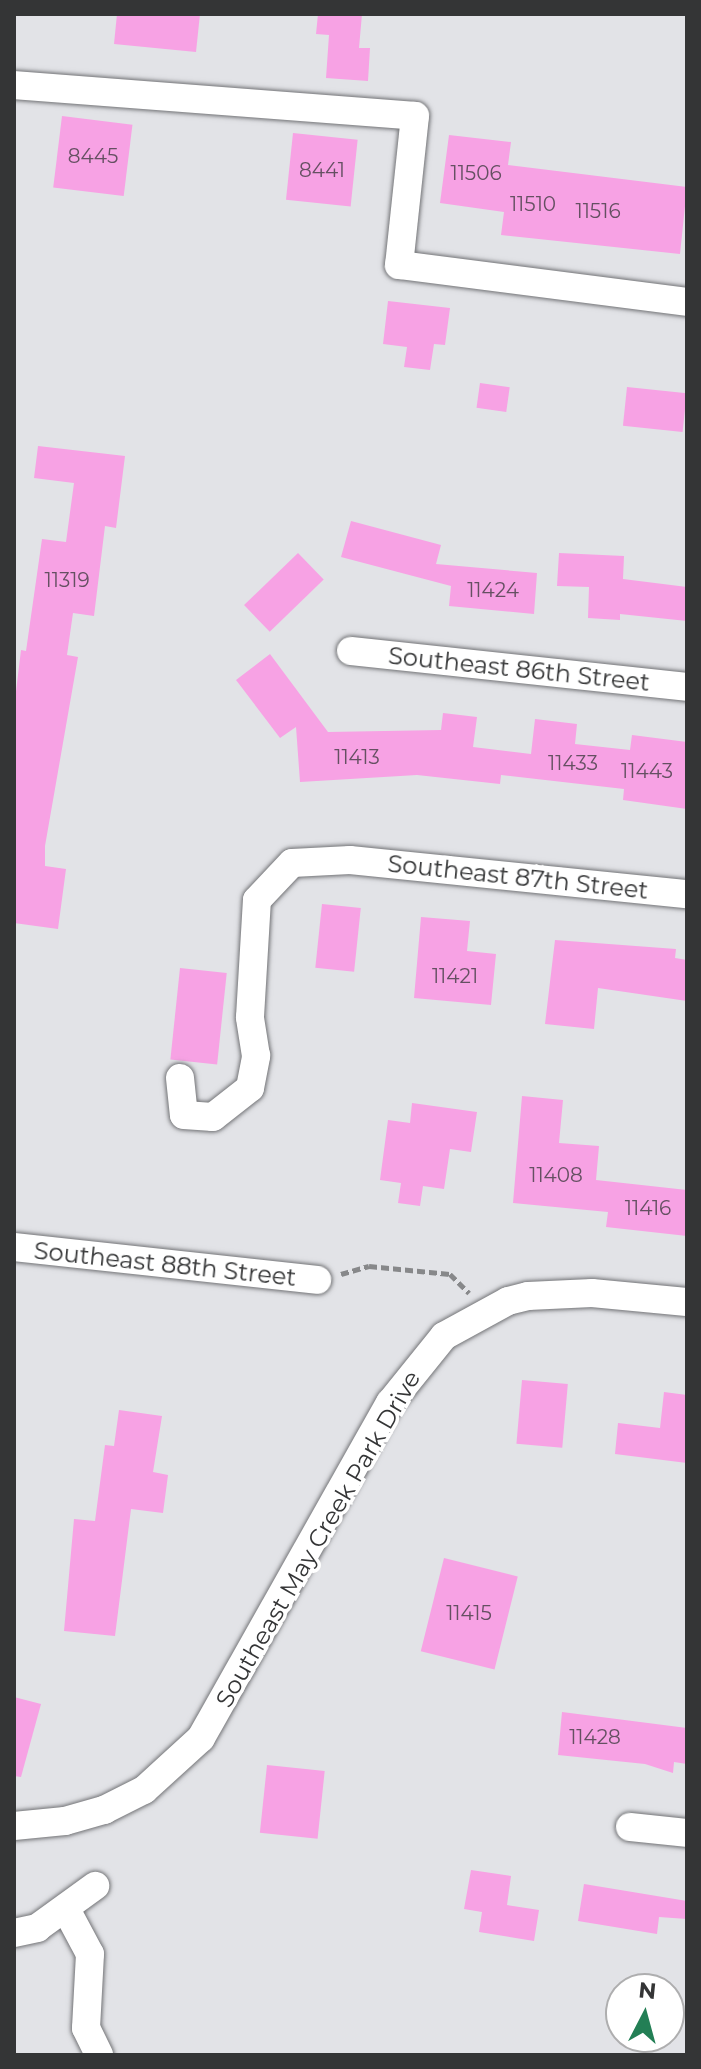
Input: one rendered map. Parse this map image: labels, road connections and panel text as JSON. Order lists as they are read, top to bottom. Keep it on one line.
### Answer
{"streets":{"street":["Southeast 86th Street","Southeast 87th Street","Southeast 88th Street","Southeast May Creek Park Drive"]},"house_numbers":["8445","8441","11506","11510","11516","11319","11424","11413","11433","11443","11421","11408","11416","11415","11428"],"north":"top"}
